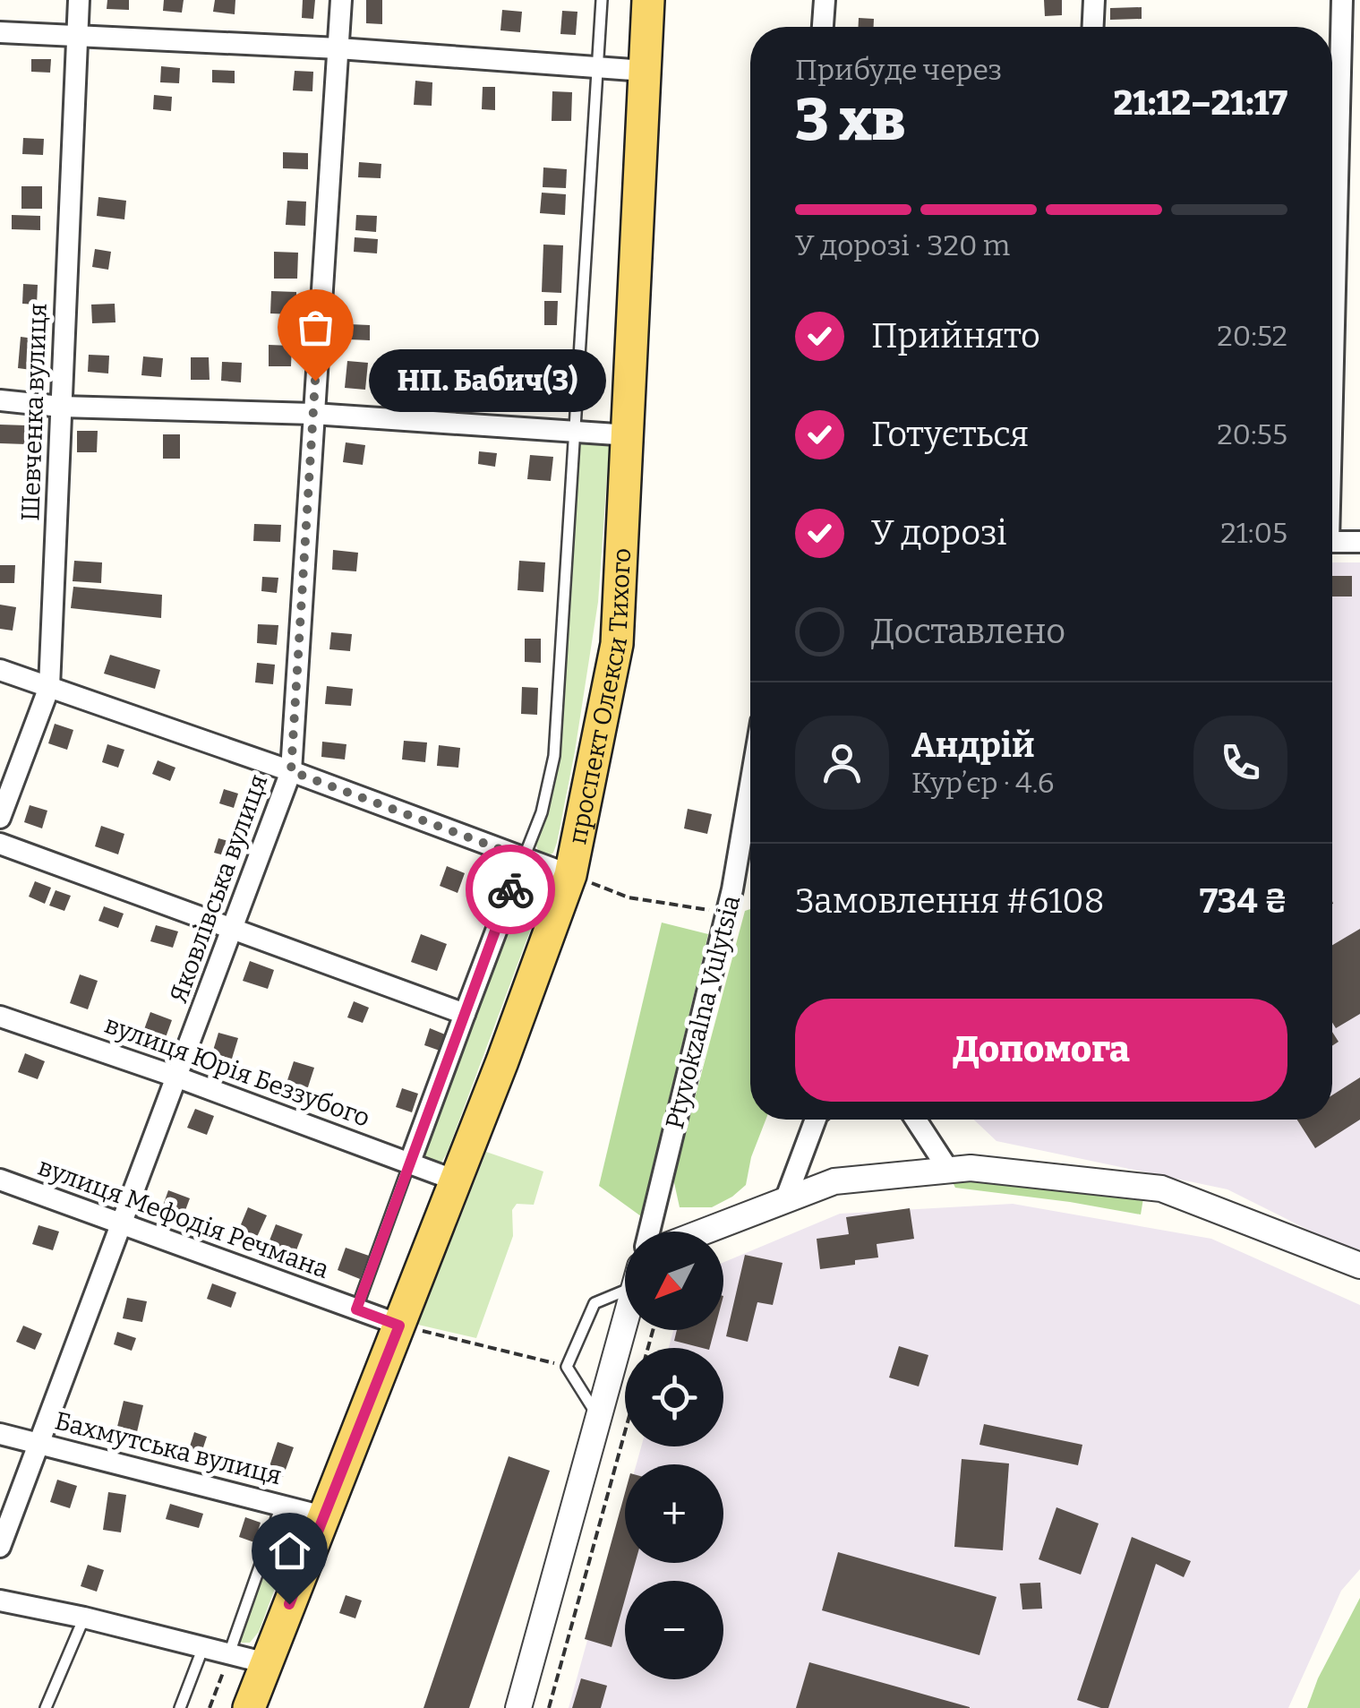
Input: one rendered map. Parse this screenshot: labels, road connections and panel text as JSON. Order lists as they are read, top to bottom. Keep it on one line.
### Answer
{"streets":{"main road":["проспект Олекси Тихого"],"street":["Шевченка вулиця","Яковлівська вулиця","Ptyvokzalna Vulytsia","вулиця Юрія Беззубого","вулиця Мефодія Речмана","Бахмутська вулиця"]},"crossings":[["проспект Олекси Тихого","вулиця Юрія Беззубого"],["проспект Олекси Тихого","вулиця Мефодія Речмана"],["проспект Олекси Тихого","Бахмутська вулиця"],["Яковлівська вулиця","вулиця Юрія Беззубого"],["Яковлівська вулиця","вулиця Мефодія Речмана"],["Яковлівська вулиця","Бахмутська вулиця"]],"places":["НП. Бабич(3)"],"north":"bottom left","page":{"heading":["3 хв","Прибуде через","21:12–21:17"],"panel":["Андрій","Кур’єр · 4.6","Замовлення #6108","734 ₴"],"bar":"У дорозі · 320 m","list":[["Прийнято","20:52"],["Готується","20:55"],["У дорозі","21:05"],"Доставлено"],"bubble":"НП. Бабич(3)","buttons":"Допомога","map_buttons":["+","−"]}}
